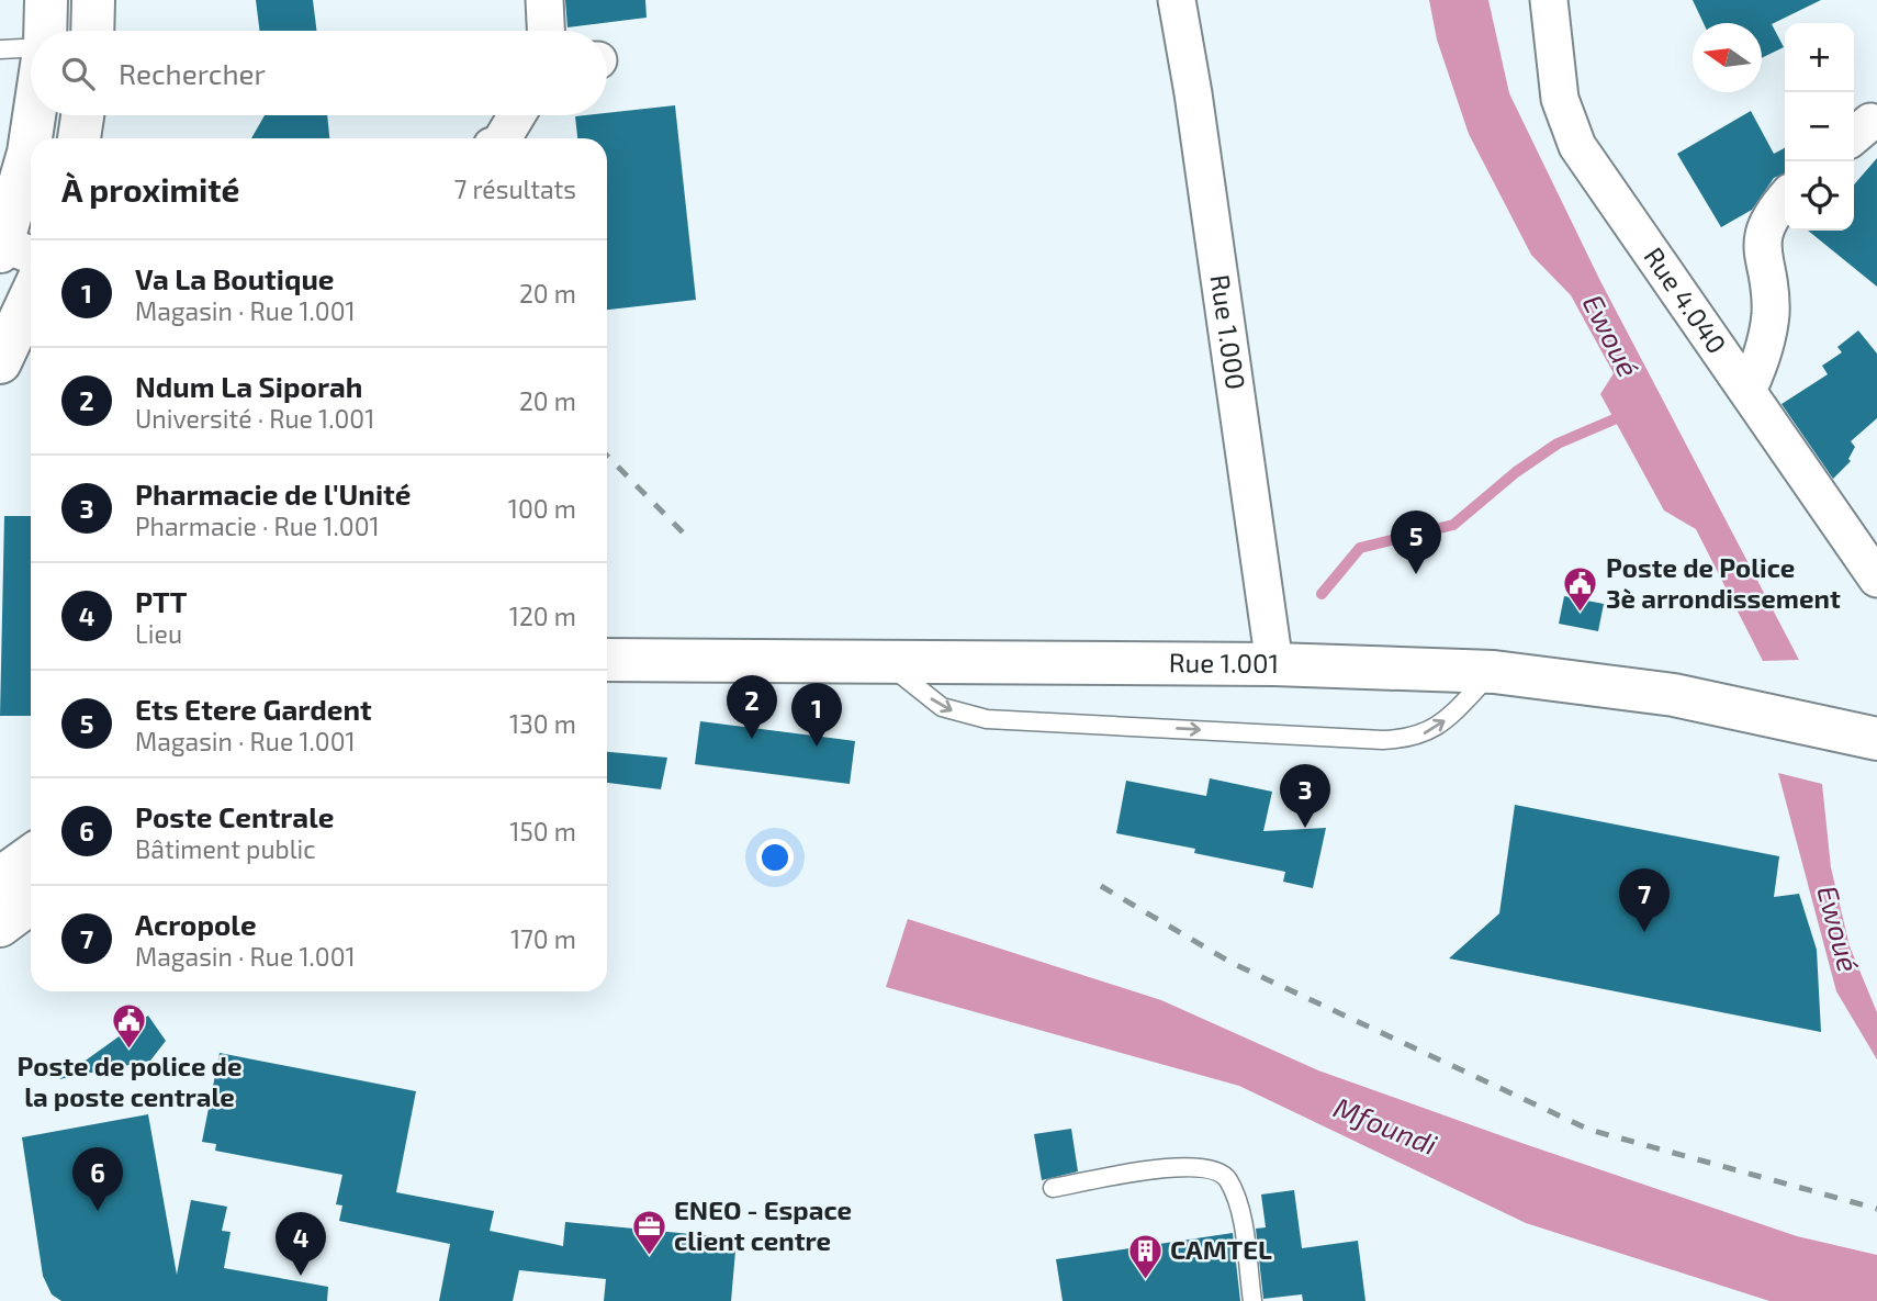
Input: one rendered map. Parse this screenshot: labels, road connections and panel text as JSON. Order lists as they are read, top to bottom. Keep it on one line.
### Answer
{"streets":{"main road":["Rue 1.001"],"street":["Rue 4.040","Rue 1.000"]},"crossings":[["Rue 1.000","Rue 1.001"]],"water":["Ewoué","Mfoundi"],"places":{"public building":["Poste de Police 3è arrondissement","Poste de police de la poste centrale"],"office":["ENEO - Espace client centre"],"building":["CAMTEL"]},"north":"left","page":{"map_buttons":["+","−"],"search":"Rechercher","heading":["À proximité","7 résultats"],"list":[{"mark":"1","name":"Va La Boutique","note":"Magasin · Rue 1.001","value":"20 m"},{"mark":"2","name":"Ndum La Siporah","note":"Université · Rue 1.001","value":"20 m"},{"mark":"3","name":"Pharmacie de l'Unité","note":"Pharmacie · Rue 1.001","value":"100 m"},{"mark":"4","name":"PTT","note":"Lieu","value":"120 m"},{"mark":"5","name":"Ets Etere Gardent","note":"Magasin · Rue 1.001","value":"130 m"},{"mark":"6","name":"Poste Centrale","note":"Bâtiment public","value":"150 m"},{"mark":"7","name":"Acropole","note":"Magasin · Rue 1.001","value":"170 m"}],"pins":["5","2","1","3","7","6","4"]}}
